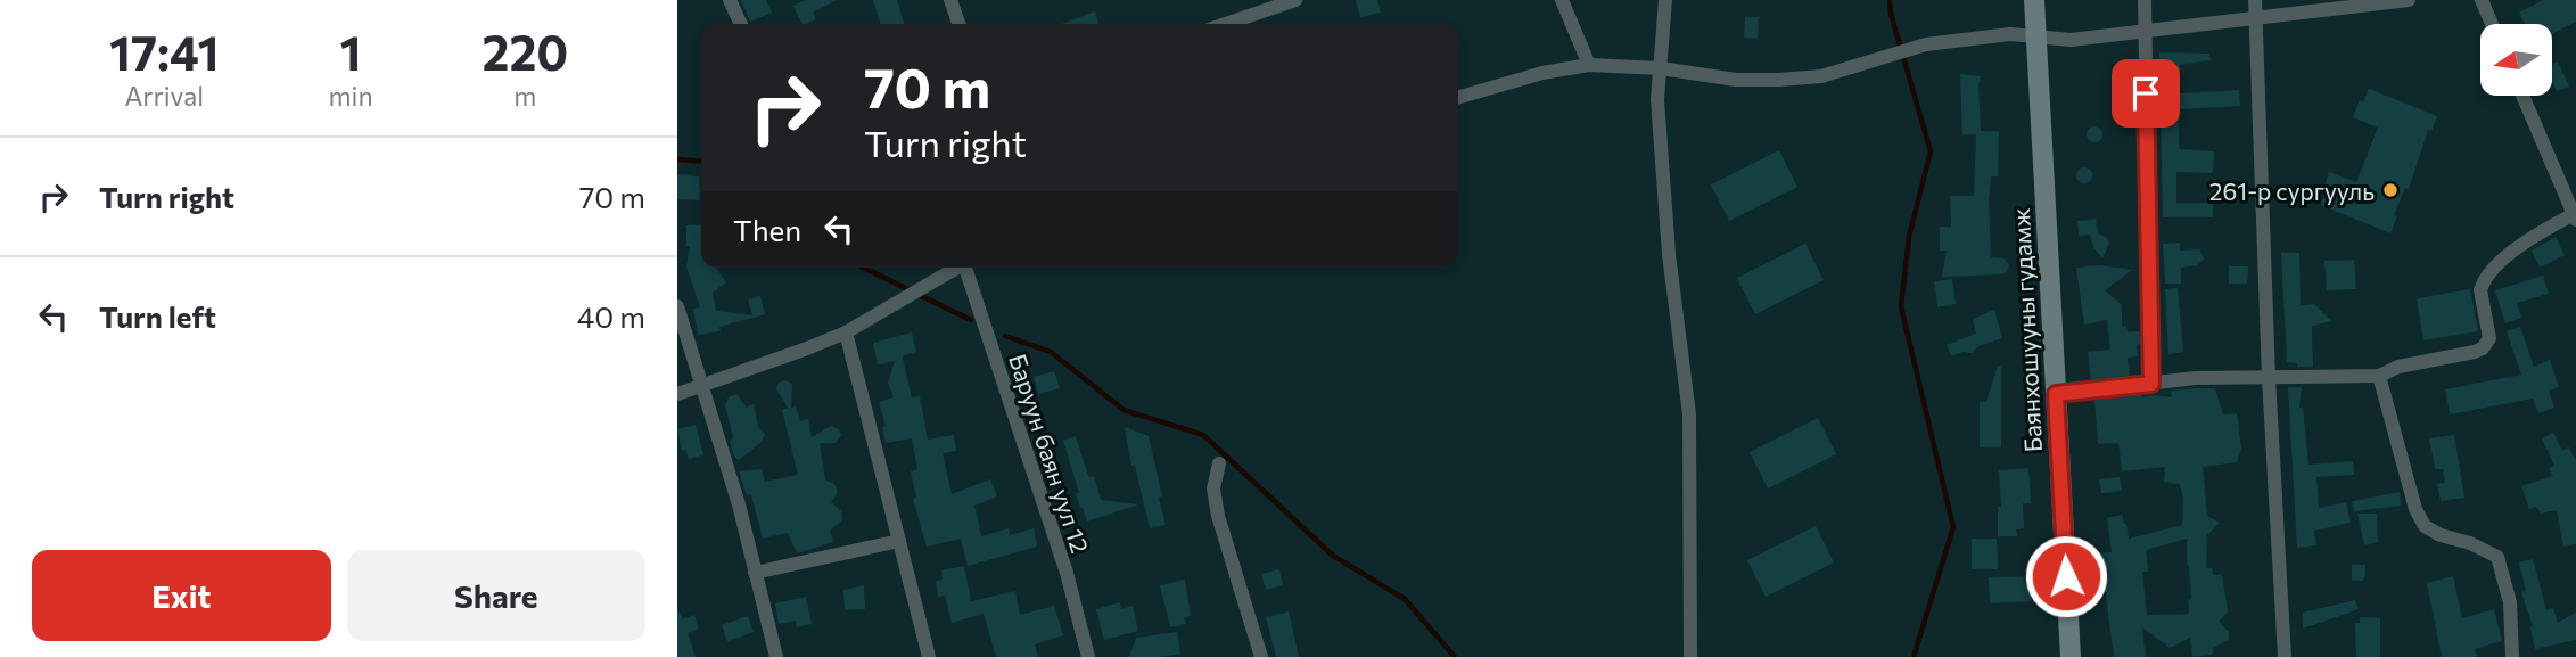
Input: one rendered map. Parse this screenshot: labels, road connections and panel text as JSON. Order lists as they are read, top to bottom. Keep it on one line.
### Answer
{"streets":{"main road":["Баянхошууны гудамж"],"street":["Баруун баян уул 12"]},"places":["261-р сургууль"],"north":"left","page":{"eta":["17:41","Arrival","1","min","220","m"],"turn":["70 m","Turn right"],"list":[{"name":"Turn right","value":"70 m"},{"name":"Turn left","value":"40 m"}],"then":"Then","buttons":["Exit","Share"]}}
